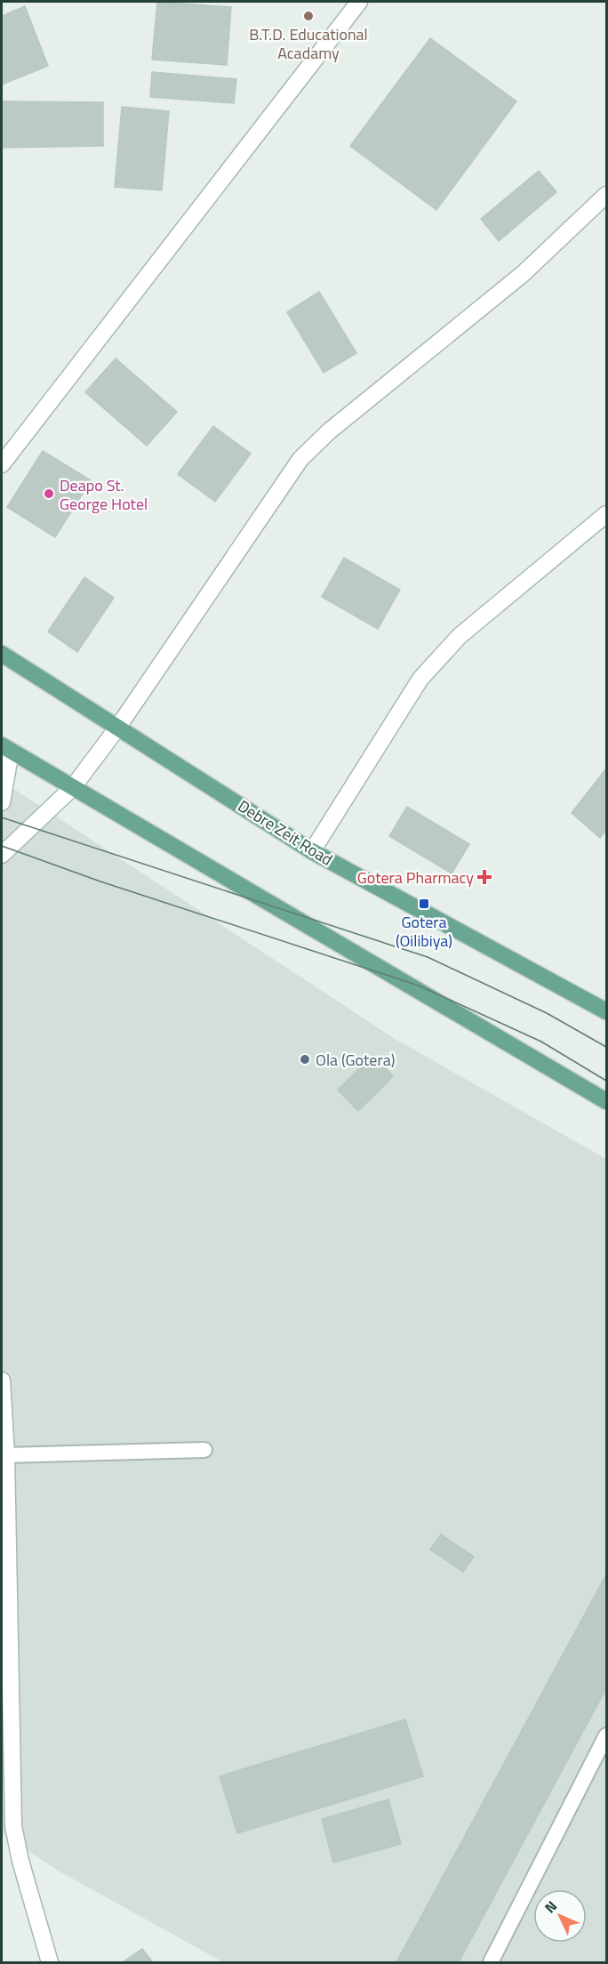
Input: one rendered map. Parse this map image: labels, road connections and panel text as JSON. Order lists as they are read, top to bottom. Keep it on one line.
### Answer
{"streets":{"main road":["Debre Zeit Road"]},"places":{"other":["B.T.D. Educational Acadamy","Deapo St. George Hotel","Ola (Gotera)"],"health":["Gotera Pharmacy"],"transit":["Gotera (Oilibiya)"]},"north":"top left"}
